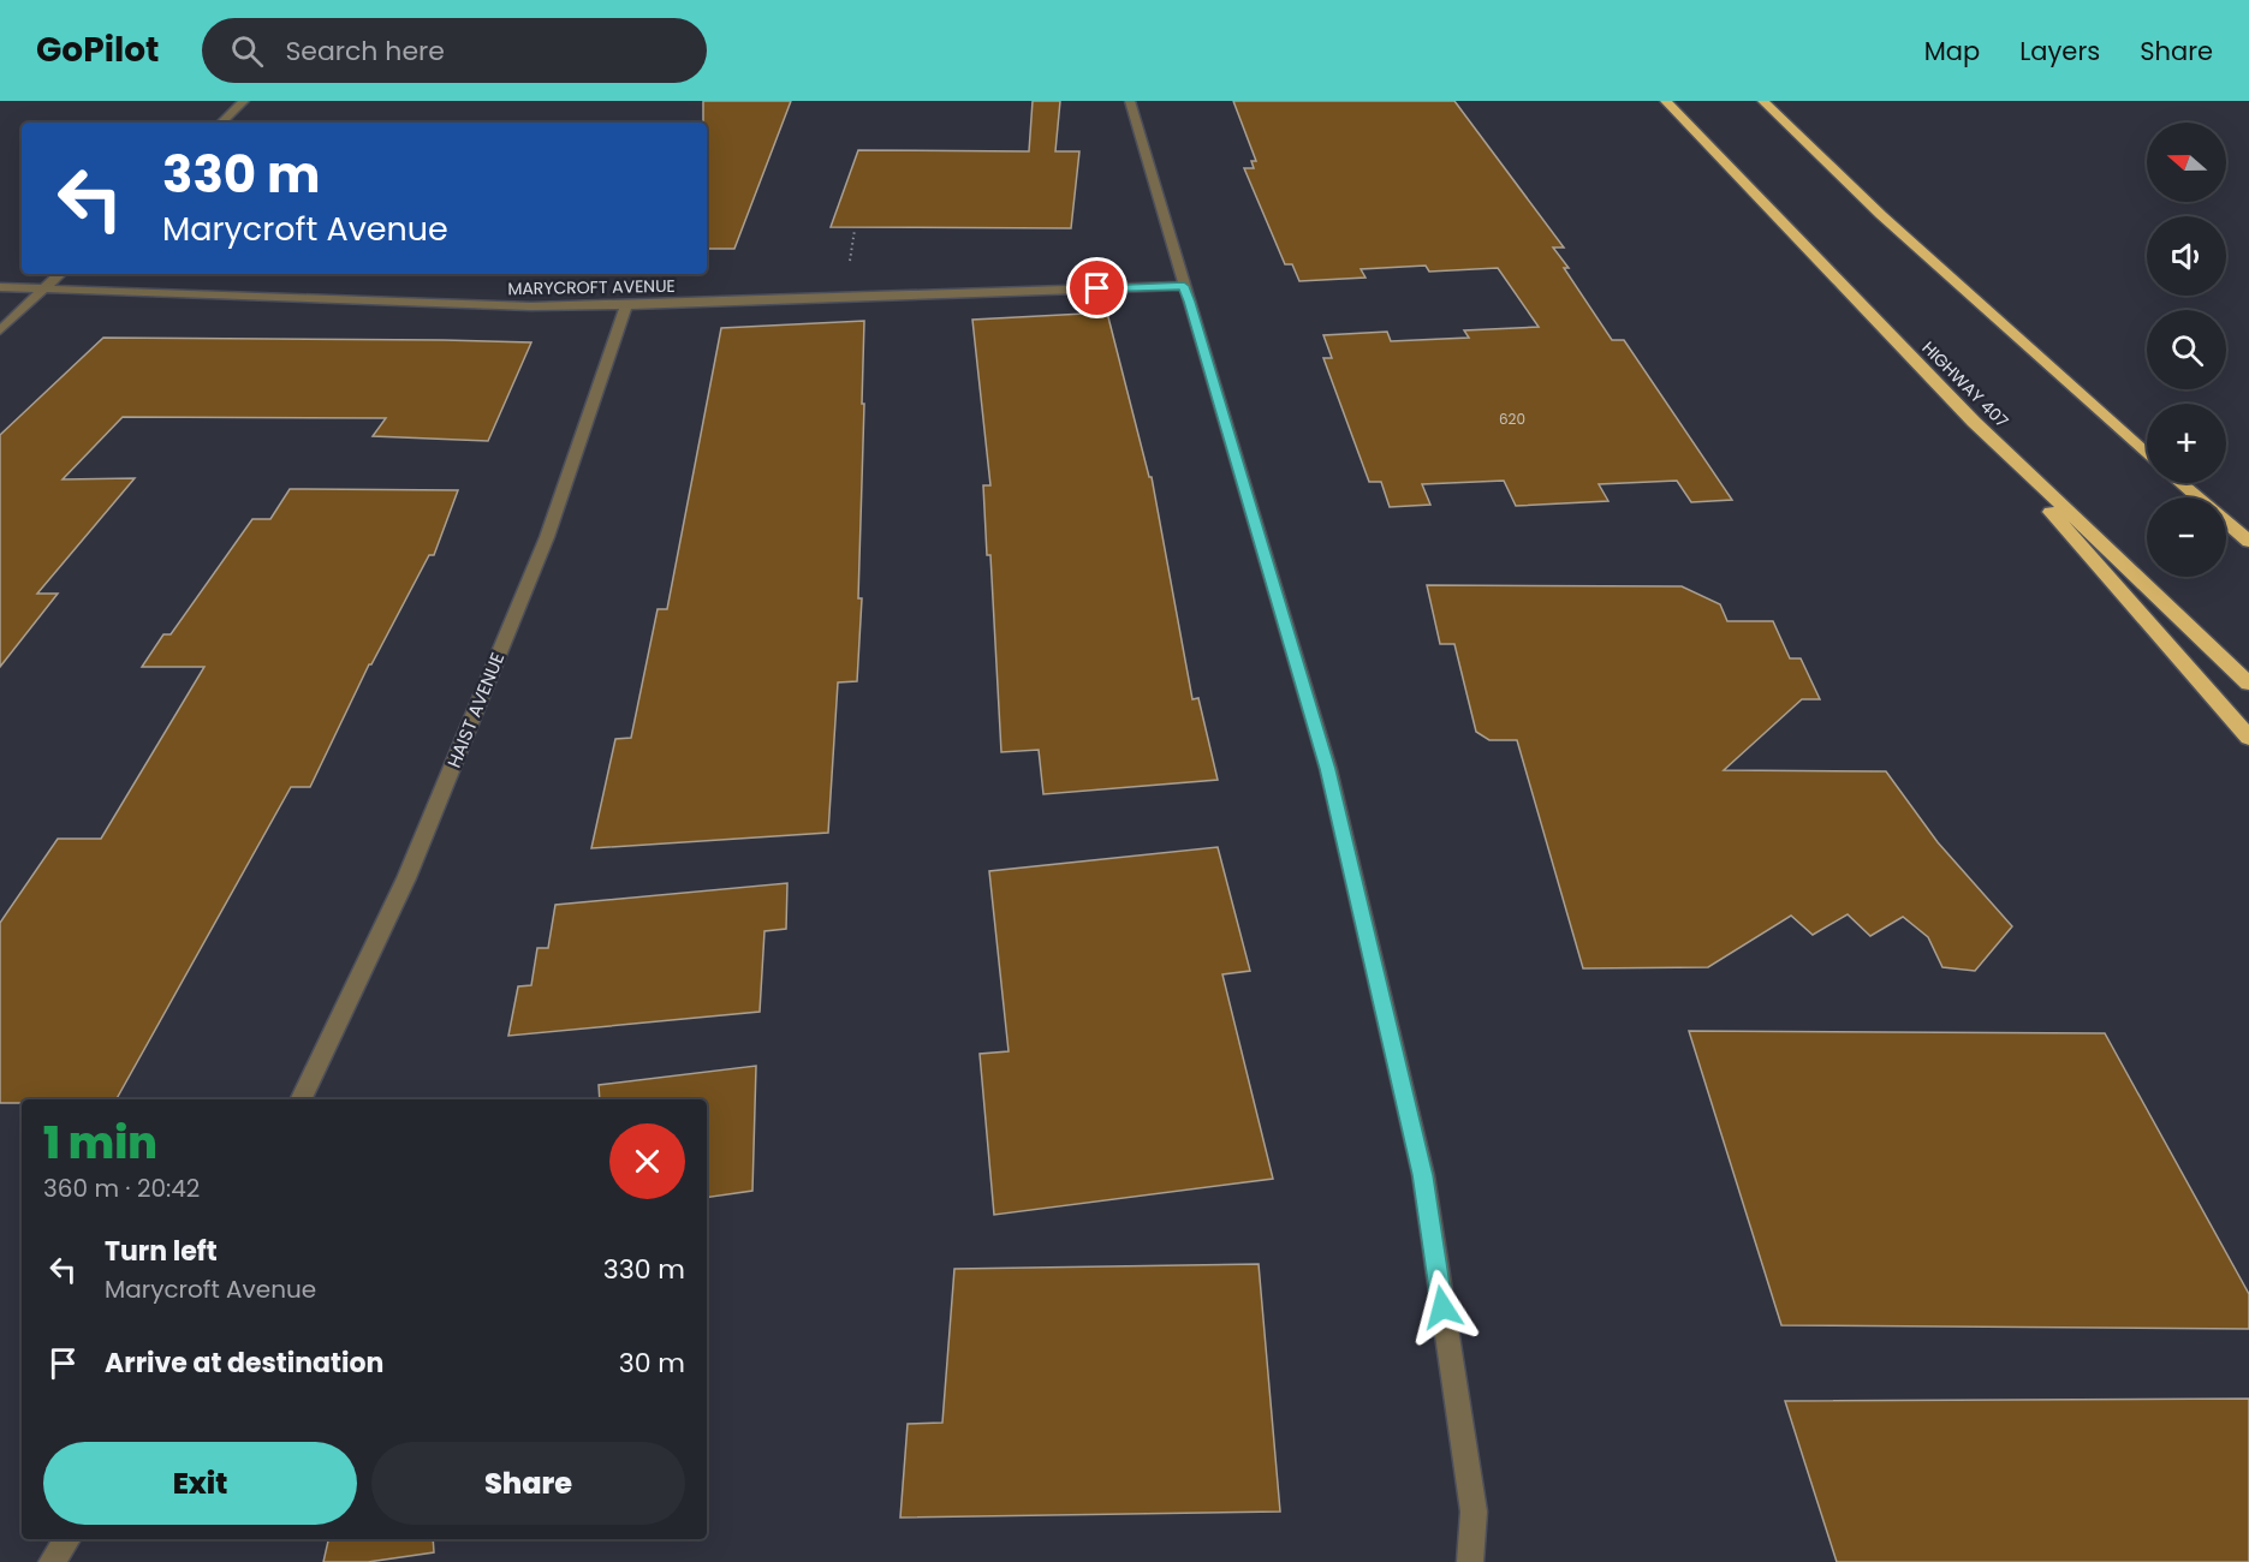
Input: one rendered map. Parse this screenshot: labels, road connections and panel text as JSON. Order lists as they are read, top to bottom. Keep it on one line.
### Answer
{"streets":{"highway":["HIGHWAY 407"],"street":["MARYCROFT AVENUE","HAIST AVENUE"]},"crossings":[["MARYCROFT AVENUE","HAIST AVENUE"]],"house_numbers":["620"],"north":"left","page":{"header":"GoPilot","search":"Search here","nav":["Map","Layers","Share"],"map_buttons":["+","−"],"turn":["330 m","Marycroft Avenue"],"heading":["1 min","360 m · 20:42"],"list":[{"name":"Turn left","note":"Marycroft Avenue","value":"330 m"},{"name":"Arrive at destination","value":"30 m"}],"buttons":["Exit","Share"]}}
